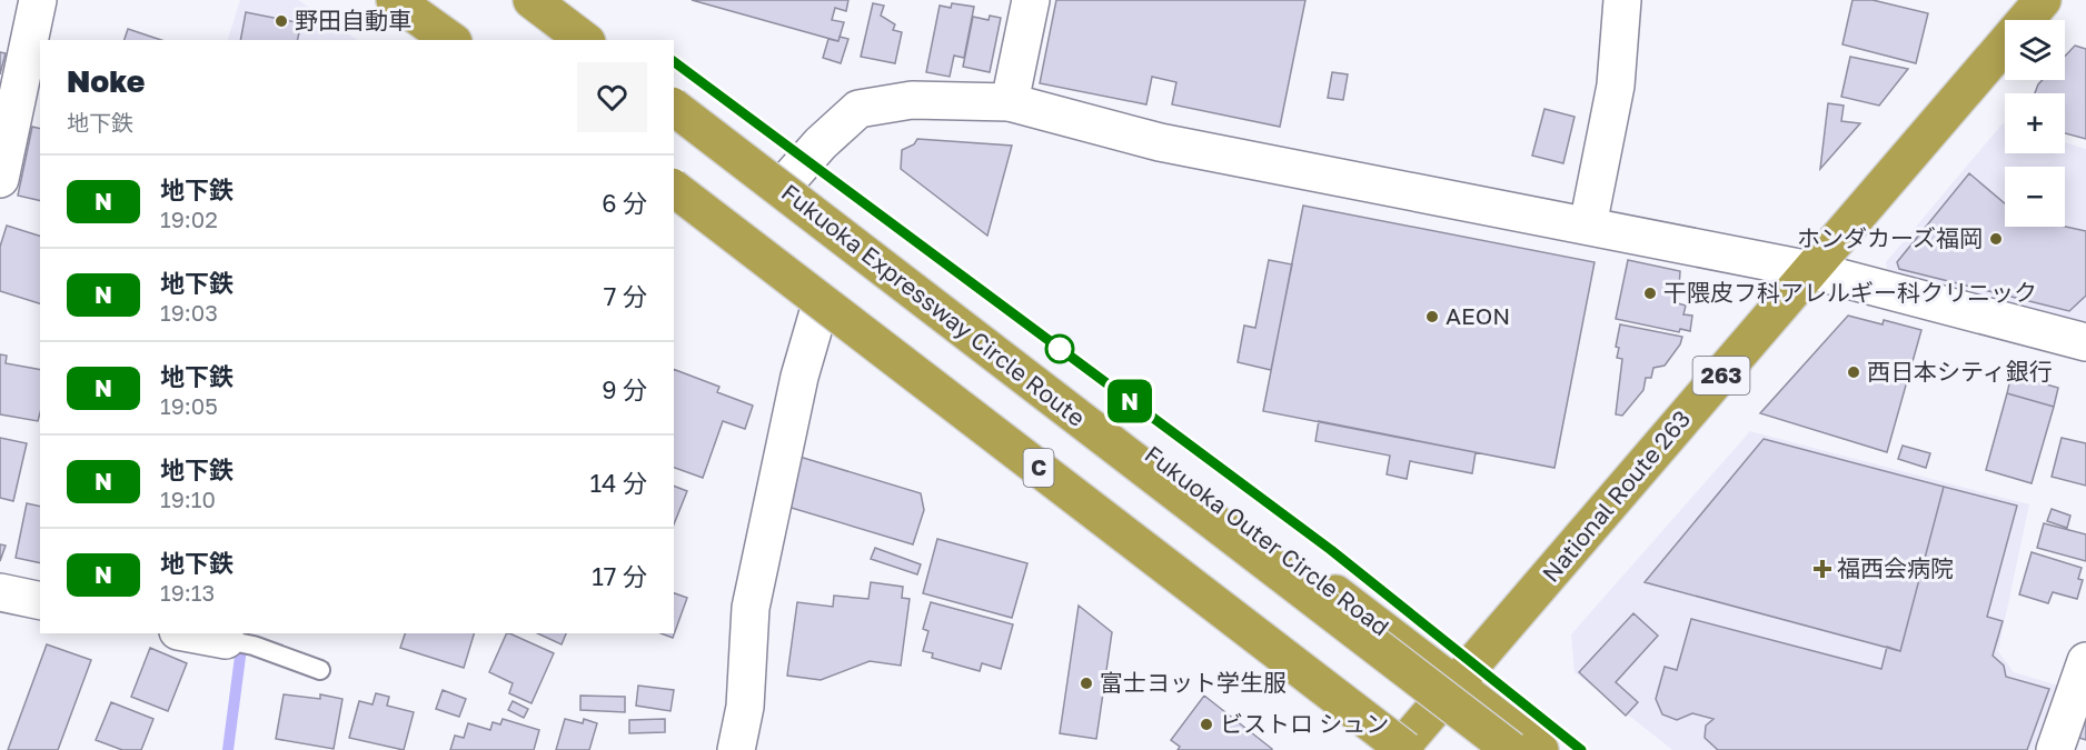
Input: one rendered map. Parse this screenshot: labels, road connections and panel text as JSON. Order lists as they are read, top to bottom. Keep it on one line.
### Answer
{"streets":{"highway":["Fukuoka Expressway Circle Route","263","C","National Route 263","Fukuoka Outer Circle Road"]},"crossings":[["National Route 263","Fukuoka Outer Circle Road"]],"places":{"other":["野田自動車","ホンダカーズ福岡","干隈皮フ科アレルギー科クリニック","AEON","西日本シティ銀行","富士ヨット学生服","ビストロ シュン"],"health":["福西会病院"]},"lines":["metro line N"],"page":{"on_map":"N","map_buttons":["+","−"],"heading":["Noke","地下鉄"],"list":[{"mark":"N","name":"地下鉄","note":"19:02","value":"6 分"},{"mark":"N","name":"地下鉄","note":"19:03","value":"7 分"},{"mark":"N","name":"地下鉄","note":"19:05","value":"9 分"},{"mark":"N","name":"地下鉄","note":"19:10","value":"14 分"},{"mark":"N","name":"地下鉄","note":"19:13","value":"17 分"}]}}
